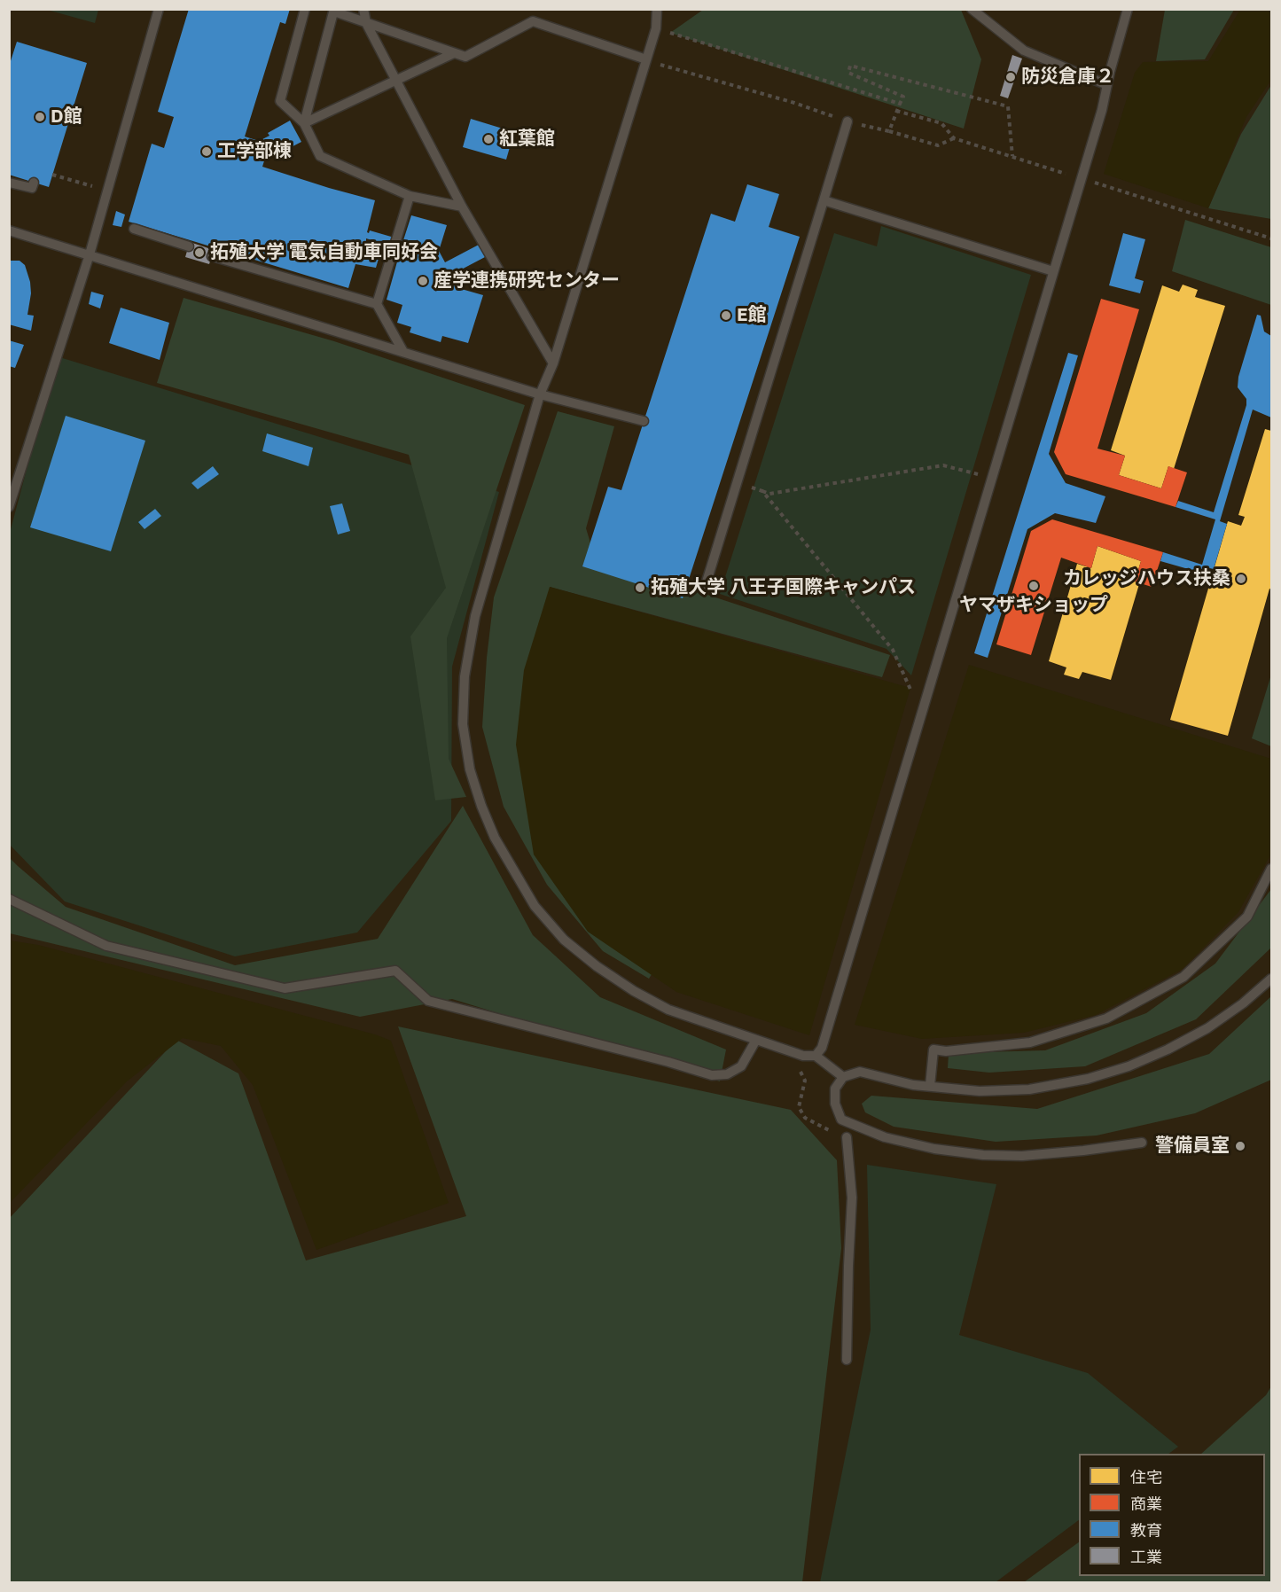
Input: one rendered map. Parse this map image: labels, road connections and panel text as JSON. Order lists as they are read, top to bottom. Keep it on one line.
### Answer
{"places":["防災倉庫２","D館","紅葉館","工学部棟","拓殖大学 電気自動車同好会","産学連携研究センター","E館","カレッジハウス扶桑","ヤマザキショップ","拓殖大学 八王子国際キャンパス","警備員室"],"legend":["住宅","商業","教育","工業"]}
